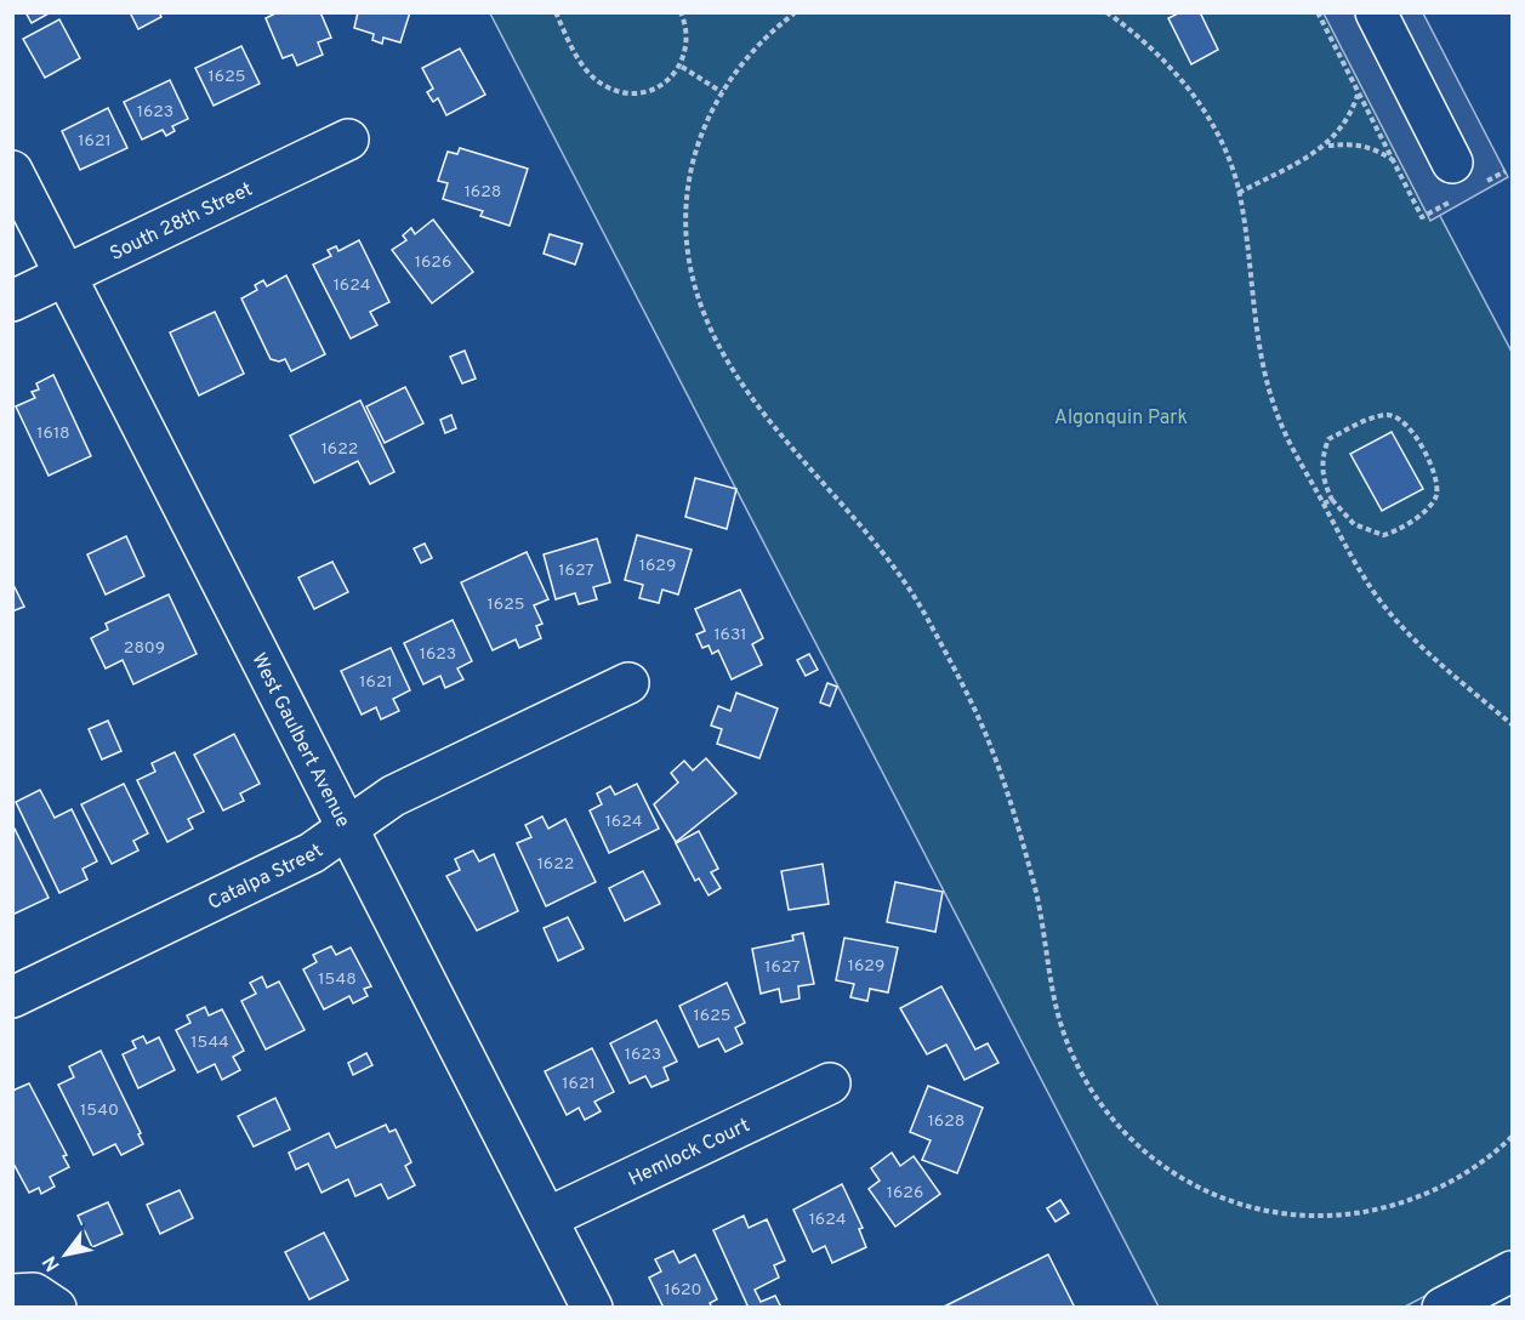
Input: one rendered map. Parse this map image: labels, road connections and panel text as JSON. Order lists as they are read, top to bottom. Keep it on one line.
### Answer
{"streets":{"street":["South 28th Street","West Gaulbert Avenue","Catalpa Street","Hemlock Court"]},"crossings":[["South 28th Street","West Gaulbert Avenue"],["West Gaulbert Avenue","Catalpa Street"],["West Gaulbert Avenue","Hemlock Court"]],"parks":["Algonquin Park"],"house_numbers":["1625","1623","1621","1628","1626","1624","1618","1622","1629","1627","1625","1631","2809","1623","1621","1624","1622","1629","1627","1548","1625","1544","1623","1621","1540","1628","1626","1624","1620"],"north":"bottom left"}
